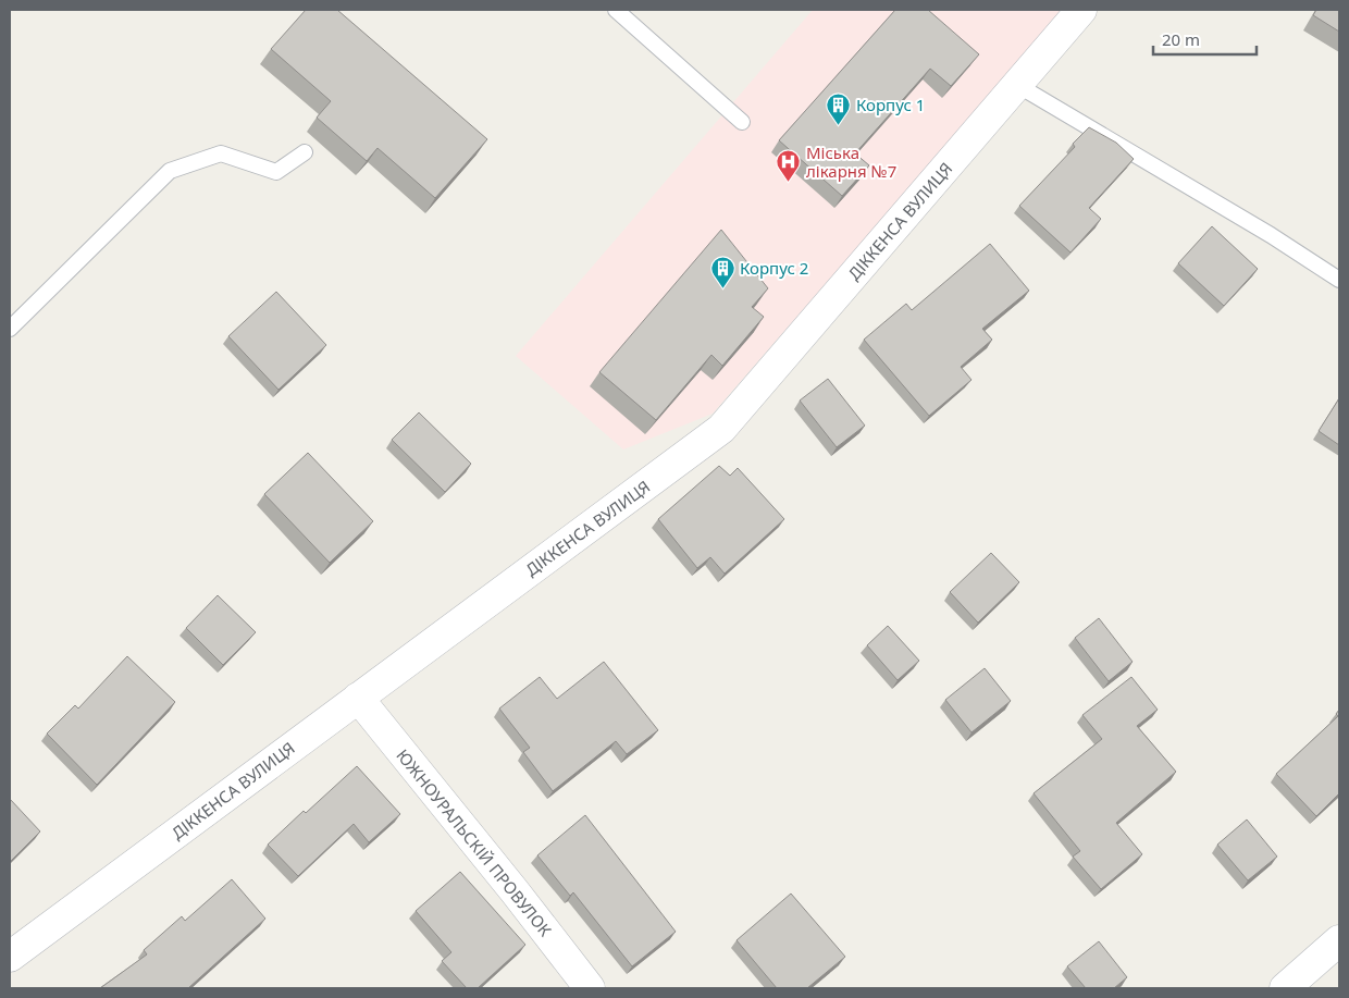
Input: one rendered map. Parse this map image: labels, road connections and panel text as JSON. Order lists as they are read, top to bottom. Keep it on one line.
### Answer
{"streets":{"street":["ДІККЕНСА ВУЛИЦЯ","ЮЖНОУРАЛЬСКІЙ ПРОВУЛОК"]},"crossings":[["ДІККЕНСА ВУЛИЦЯ","ЮЖНОУРАЛЬСКІЙ ПРОВУЛОК"]],"places":{"building":["Корпус 1","Корпус 2"],"hospital":["Міська лікарня №7"]},"scale_bar":"20 m"}
